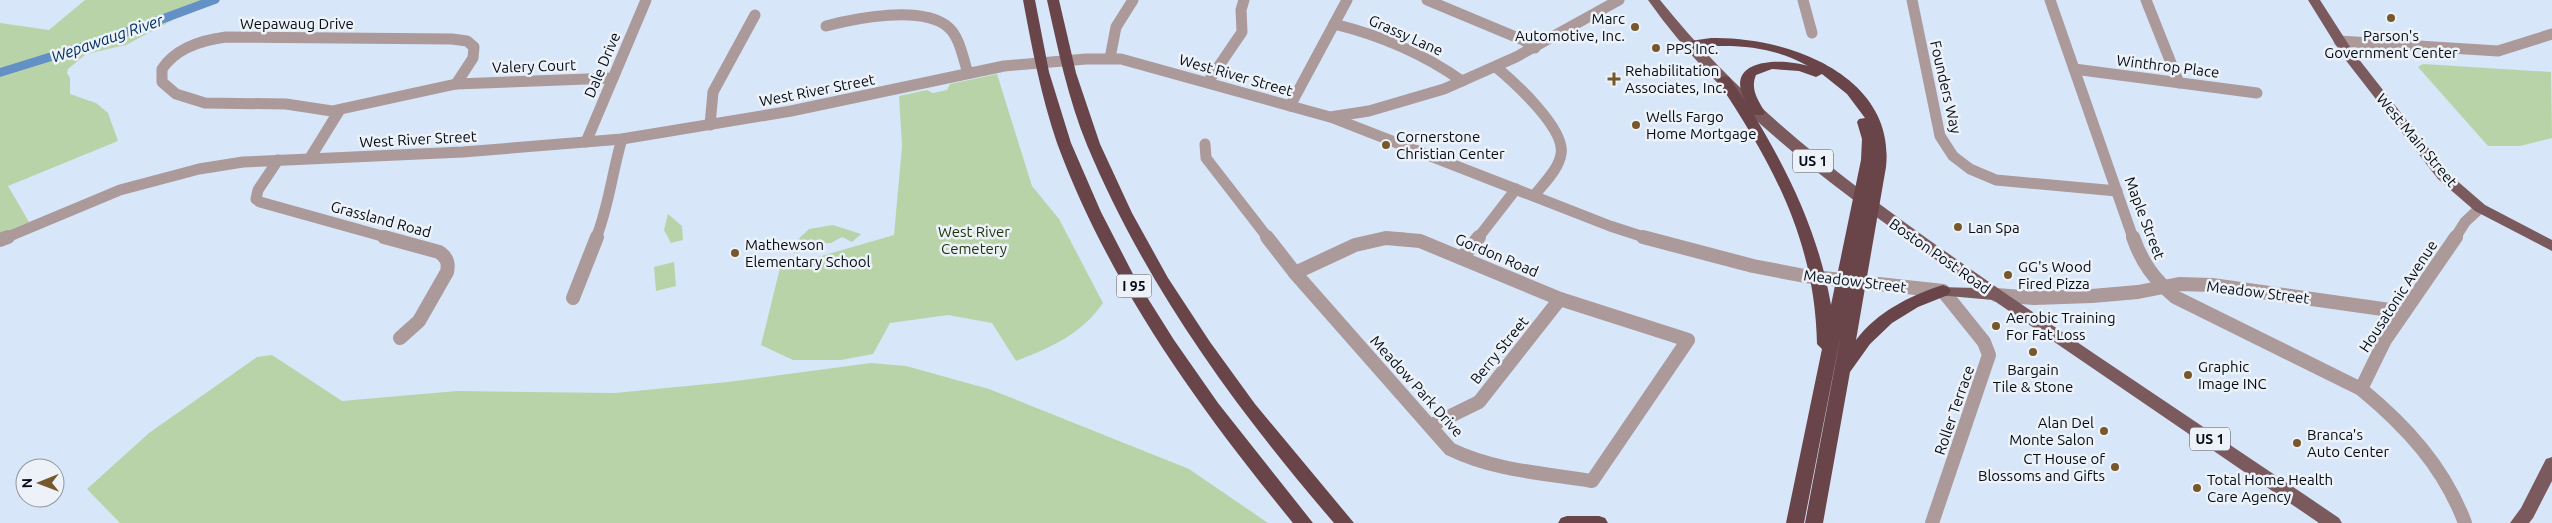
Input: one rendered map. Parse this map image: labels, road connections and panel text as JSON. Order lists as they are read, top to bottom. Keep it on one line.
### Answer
{"streets":{"highway":["I 95"],"main road":["West Main Street","US 1","Boston Post Road","Meadow Street"],"street":["Wepawaug Drive","Grassy Lane","Dale Drive","Valery Court","Winthrop Place","West River Street","Founders Way","Maple Street","Grassland Road","Gordon Road","Housatonic Avenue","Berry Street","Meadow Park Drive","Roller Terrace"]},"crossings":[["Wepawaug Drive","Valery Court"],["Grassy Lane","West River Street"],["Dale Drive","Valery Court"],["Dale Drive","West River Street"],["Winthrop Place","Maple Street"],["West River Street","Grassland Road"],["West River Street","Meadow Street"],["Founders Way","Maple Street"],["West Main Street","Housatonic Avenue"],["Maple Street","Meadow Street"],["Maple Street","Housatonic Avenue"],["Gordon Road","Berry Street"],["Gordon Road","Meadow Park Drive"],["Boston Post Road","Meadow Street"],["Meadow Street","Housatonic Avenue"],["Meadow Street","Roller Terrace"],["Berry Street","Meadow Park Drive"]],"water":["Wepawaug River"],"parks":["West River Cemetery"],"places":{"other":["Parson's Government Center","Marc Automotive, Inc.","PPS Inc.","Wells Fargo Home Mortgage","Cornerstone Christian Center","Lan Spa","Mathewson Elementary School","GG's Wood Fired Pizza","Aerobic Training For Fat Loss","Bargain Tile & Stone","Graphic Image INC","Alan Del Monte Salon","Branca's Auto Center","CT House of Blossoms and Gifts","Total Home Health Care Agency"],"health":["Rehabilitation Associates, Inc."]},"north":"left"}
